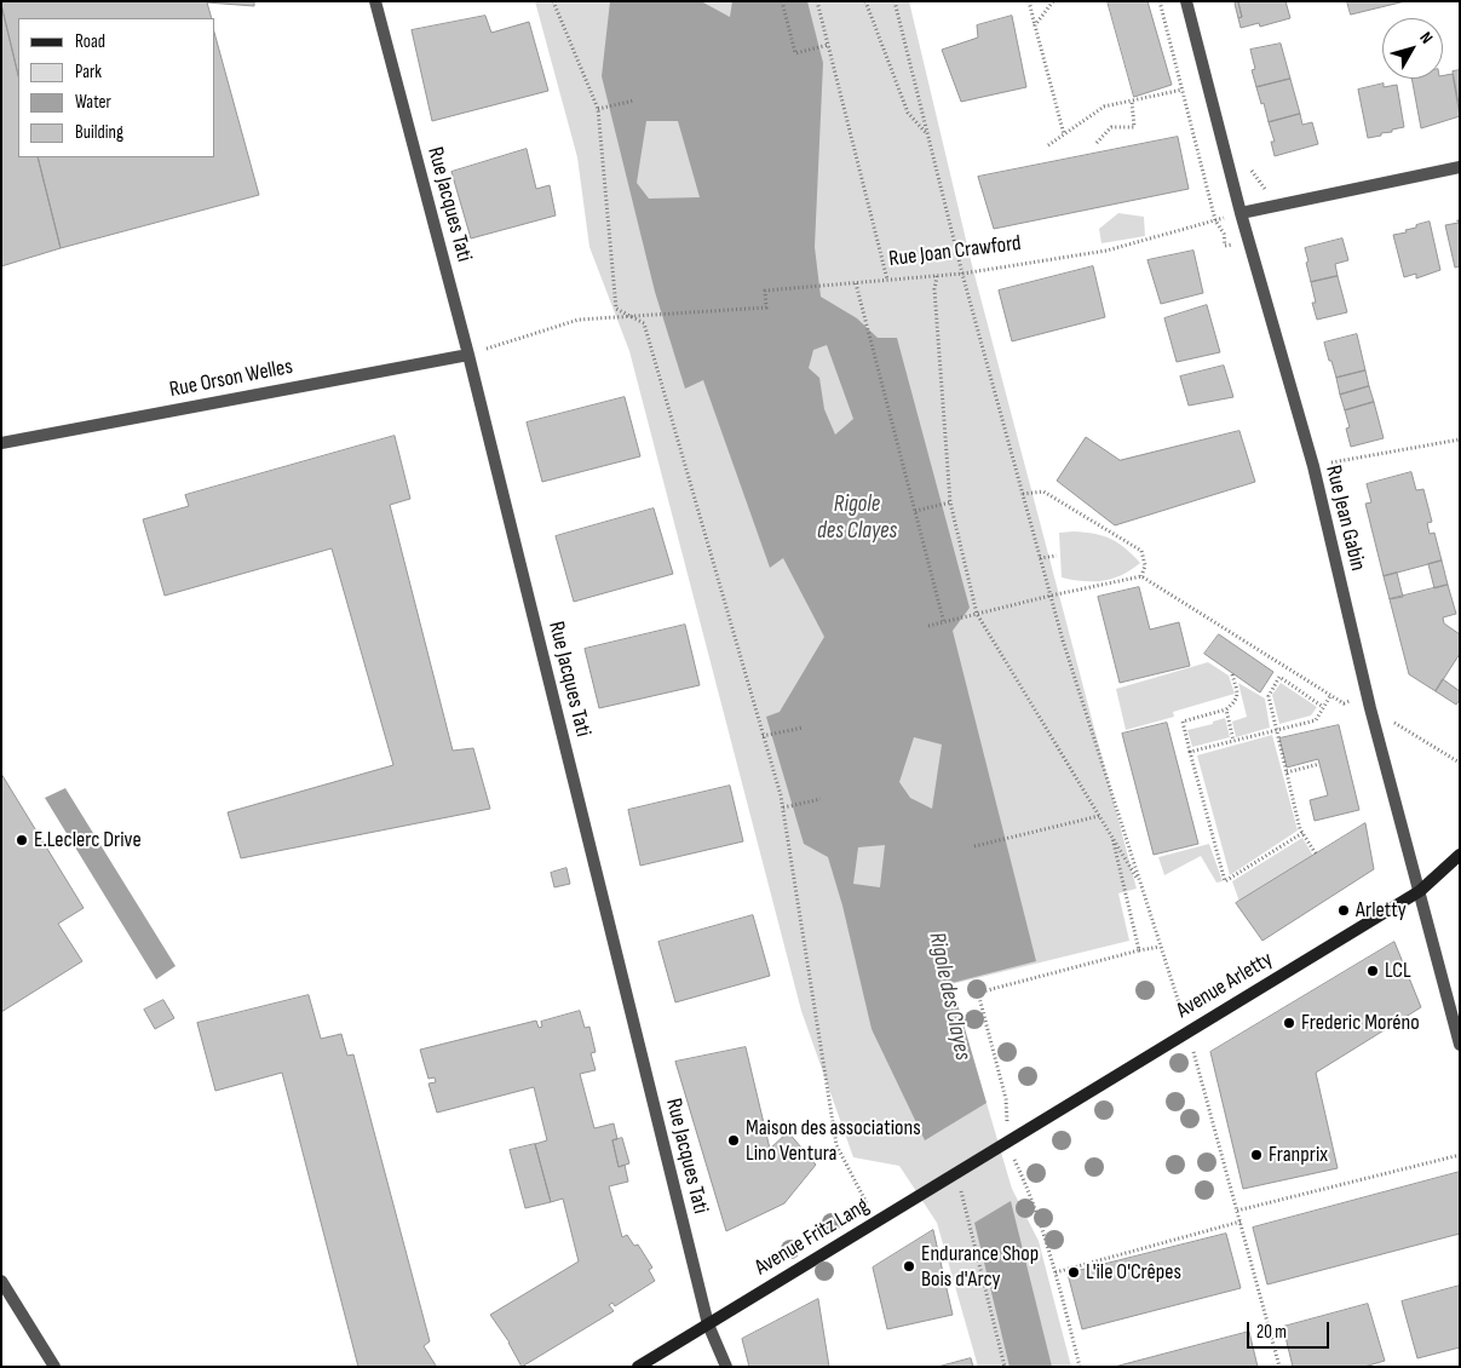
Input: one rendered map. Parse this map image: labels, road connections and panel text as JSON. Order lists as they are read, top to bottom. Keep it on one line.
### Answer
{"streets":{"street":["Rue Jacques Tati","Rue Orson Welles","Rue Jean Gabin","Avenue Arletty","Avenue Fritz Lang"],"path":["Rue Joan Crawford"]},"crossings":[["Rue Jacques Tati","Rue Joan Crawford"],["Rue Jacques Tati","Rue Orson Welles"],["Rue Jacques Tati","Avenue Fritz Lang"],["Rue Joan Crawford","Rue Orson Welles"],["Rue Joan Crawford","Rue Jean Gabin"],["Rue Jean Gabin","Avenue Arletty"],["Avenue Arletty","Avenue Fritz Lang"]],"water":["Rigole des Clayes"],"places":["E.Leclerc Drive","Arletty","LCL","Frederic Moréno","Maison des associations Lino Ventura","Franprix","Endurance Shop Bois d'Arcy","L'ile O'Crêpes"],"legend":["Road","Park","Water","Building"],"scale_bar":"20 m","north":"top right"}
